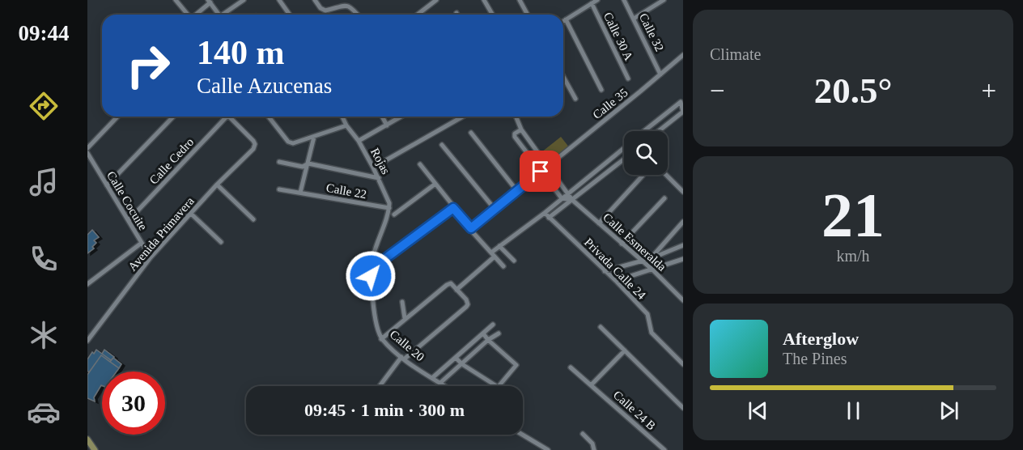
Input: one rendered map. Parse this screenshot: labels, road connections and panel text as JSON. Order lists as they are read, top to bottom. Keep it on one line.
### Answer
{"streets":{"street":["Calle 32","Calle 30 A","Calle 35","Calle Cedro","Rojas","Calle 22","Calle Cocuite","Avenida Primavera","Calle Esmeralda","Privada Calle 24","Calle 20","Calle 24 B"]},"crossings":[["Calle 32","Calle 35"],["Calle Cedro","Calle Cocuite"],["Rojas","Calle 22"],["Rojas","Calle 20"],["Calle 22","Calle 20"],["Calle Cocuite","Avenida Primavera"]],"page":{"tabs":"09:44","tile":["Climate",["21","km/h"]],"turn":["140 m","Calle Azucenas"],"heat":["−","20.5°","+"],"song":["Afterglow","The Pines"],"limit":"30","trip":"09:45 · 1 min · 300 m"}}
